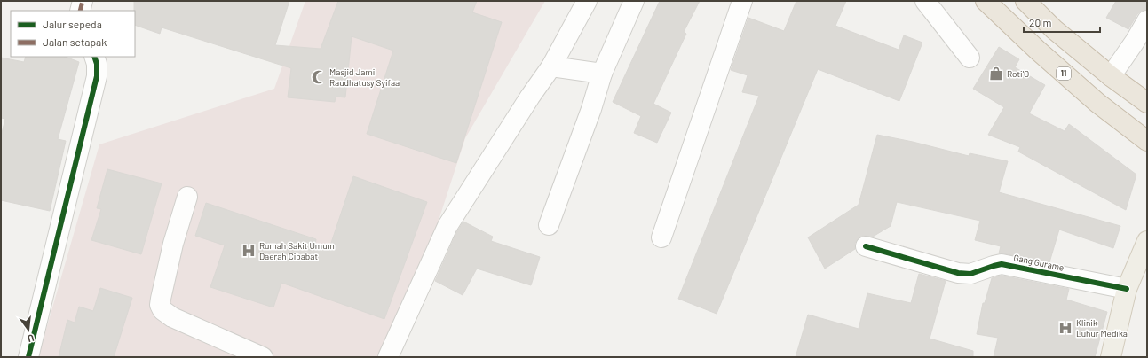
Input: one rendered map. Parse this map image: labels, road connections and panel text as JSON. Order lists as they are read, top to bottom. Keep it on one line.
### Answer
{"streets":{"highway":["11"],"street":["Gang Gurame"]},"places":{"shop":["Roti'O"],"mosque":["Masjid Jami Raudhatusy Syifaa"],"hospital":["Rumah Sakit Umum Daerah Cibabat","Klinik Luhur Medika"]},"legend":["Jalur sepeda","Jalan setapak"],"scale_bar":"20 m","north":"bottom"}
